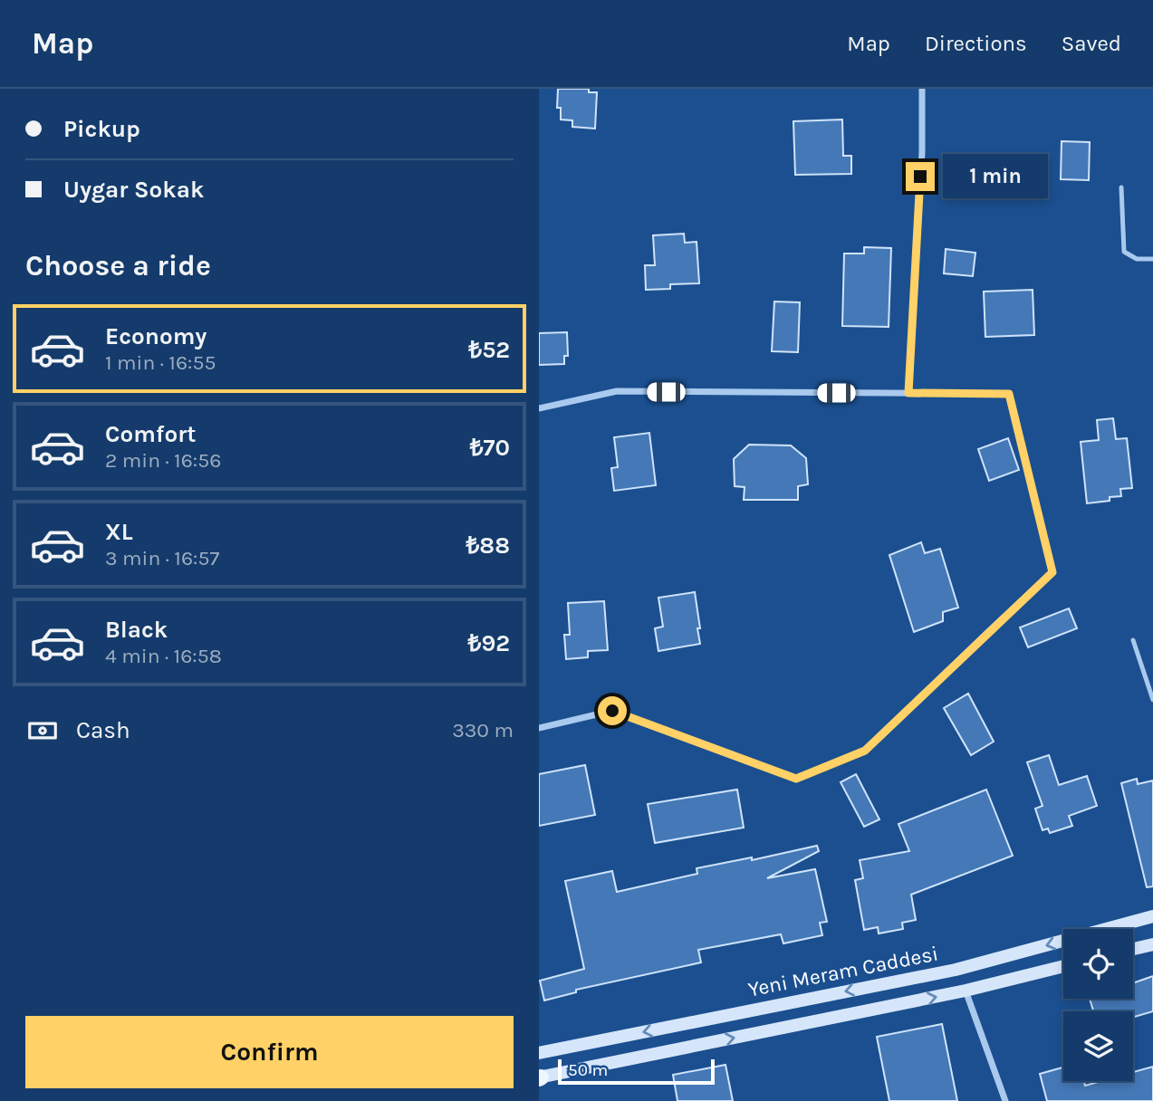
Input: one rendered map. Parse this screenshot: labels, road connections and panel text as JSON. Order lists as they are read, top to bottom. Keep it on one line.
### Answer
{"streets":{"main road":["Yeni Meram Caddesi"]},"scale_bar":"50 m","page":{"header":"Map","nav":["Map","Directions","Saved"],"banner":["Pickup","Uygar Sokak"],"bubble":"1 min","heading":"Choose a ride","list":[{"name":"Economy","note":"1 min · 16:55","value":"₺52"},{"name":"Comfort","note":"2 min · 16:56","value":"₺70"},{"name":"XL","note":"3 min · 16:57","value":"₺88"},{"name":"Black","note":"4 min · 16:58","value":"₺92"}],"pay":["Cash","330 m"],"buttons":"Confirm","scale":"50 m"}}
